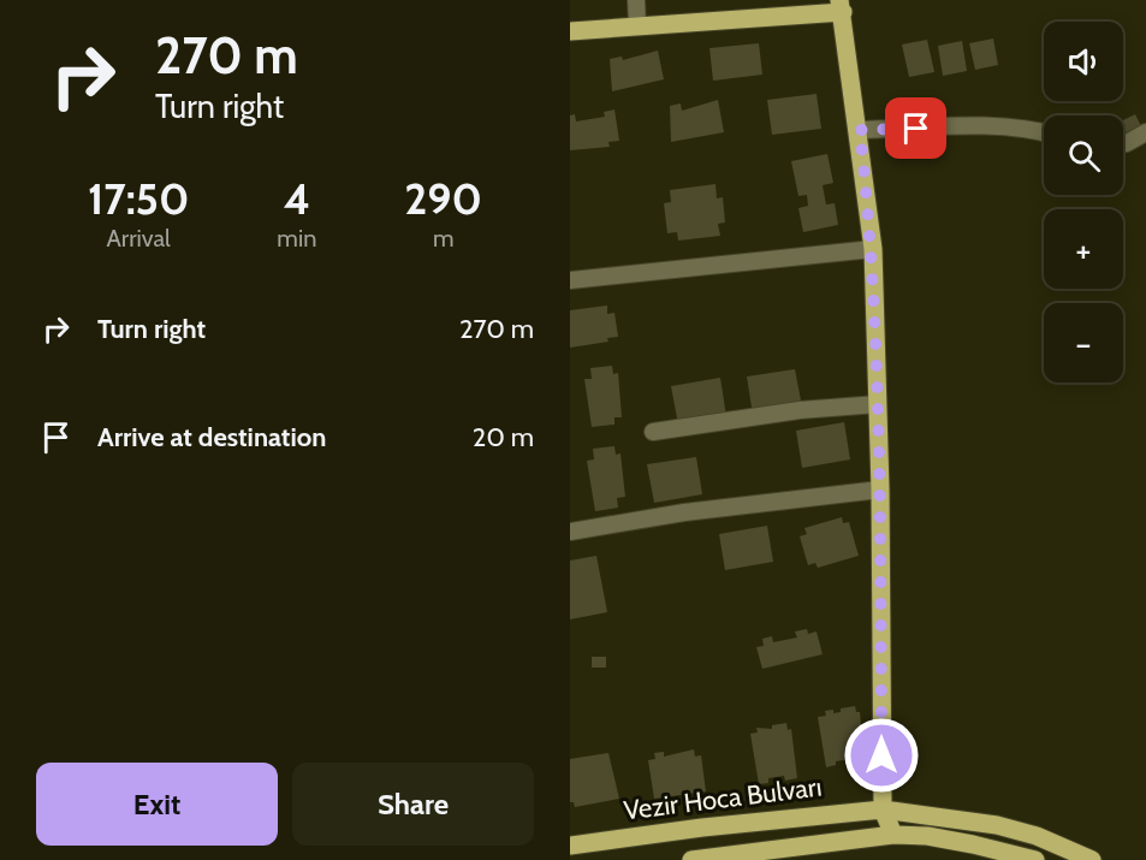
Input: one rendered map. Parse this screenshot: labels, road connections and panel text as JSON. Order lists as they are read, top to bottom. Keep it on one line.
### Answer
{"streets":{"main road":["Vezir Hoca Bulvarı"]},"page":{"turn":["270 m","Turn right"],"map_buttons":["+","−"],"eta":["17:50","Arrival","4","min","290","m"],"list":[{"name":"Turn right","value":"270 m"},{"name":"Arrive at destination","value":"20 m"}],"buttons":["Exit","Share"]}}
